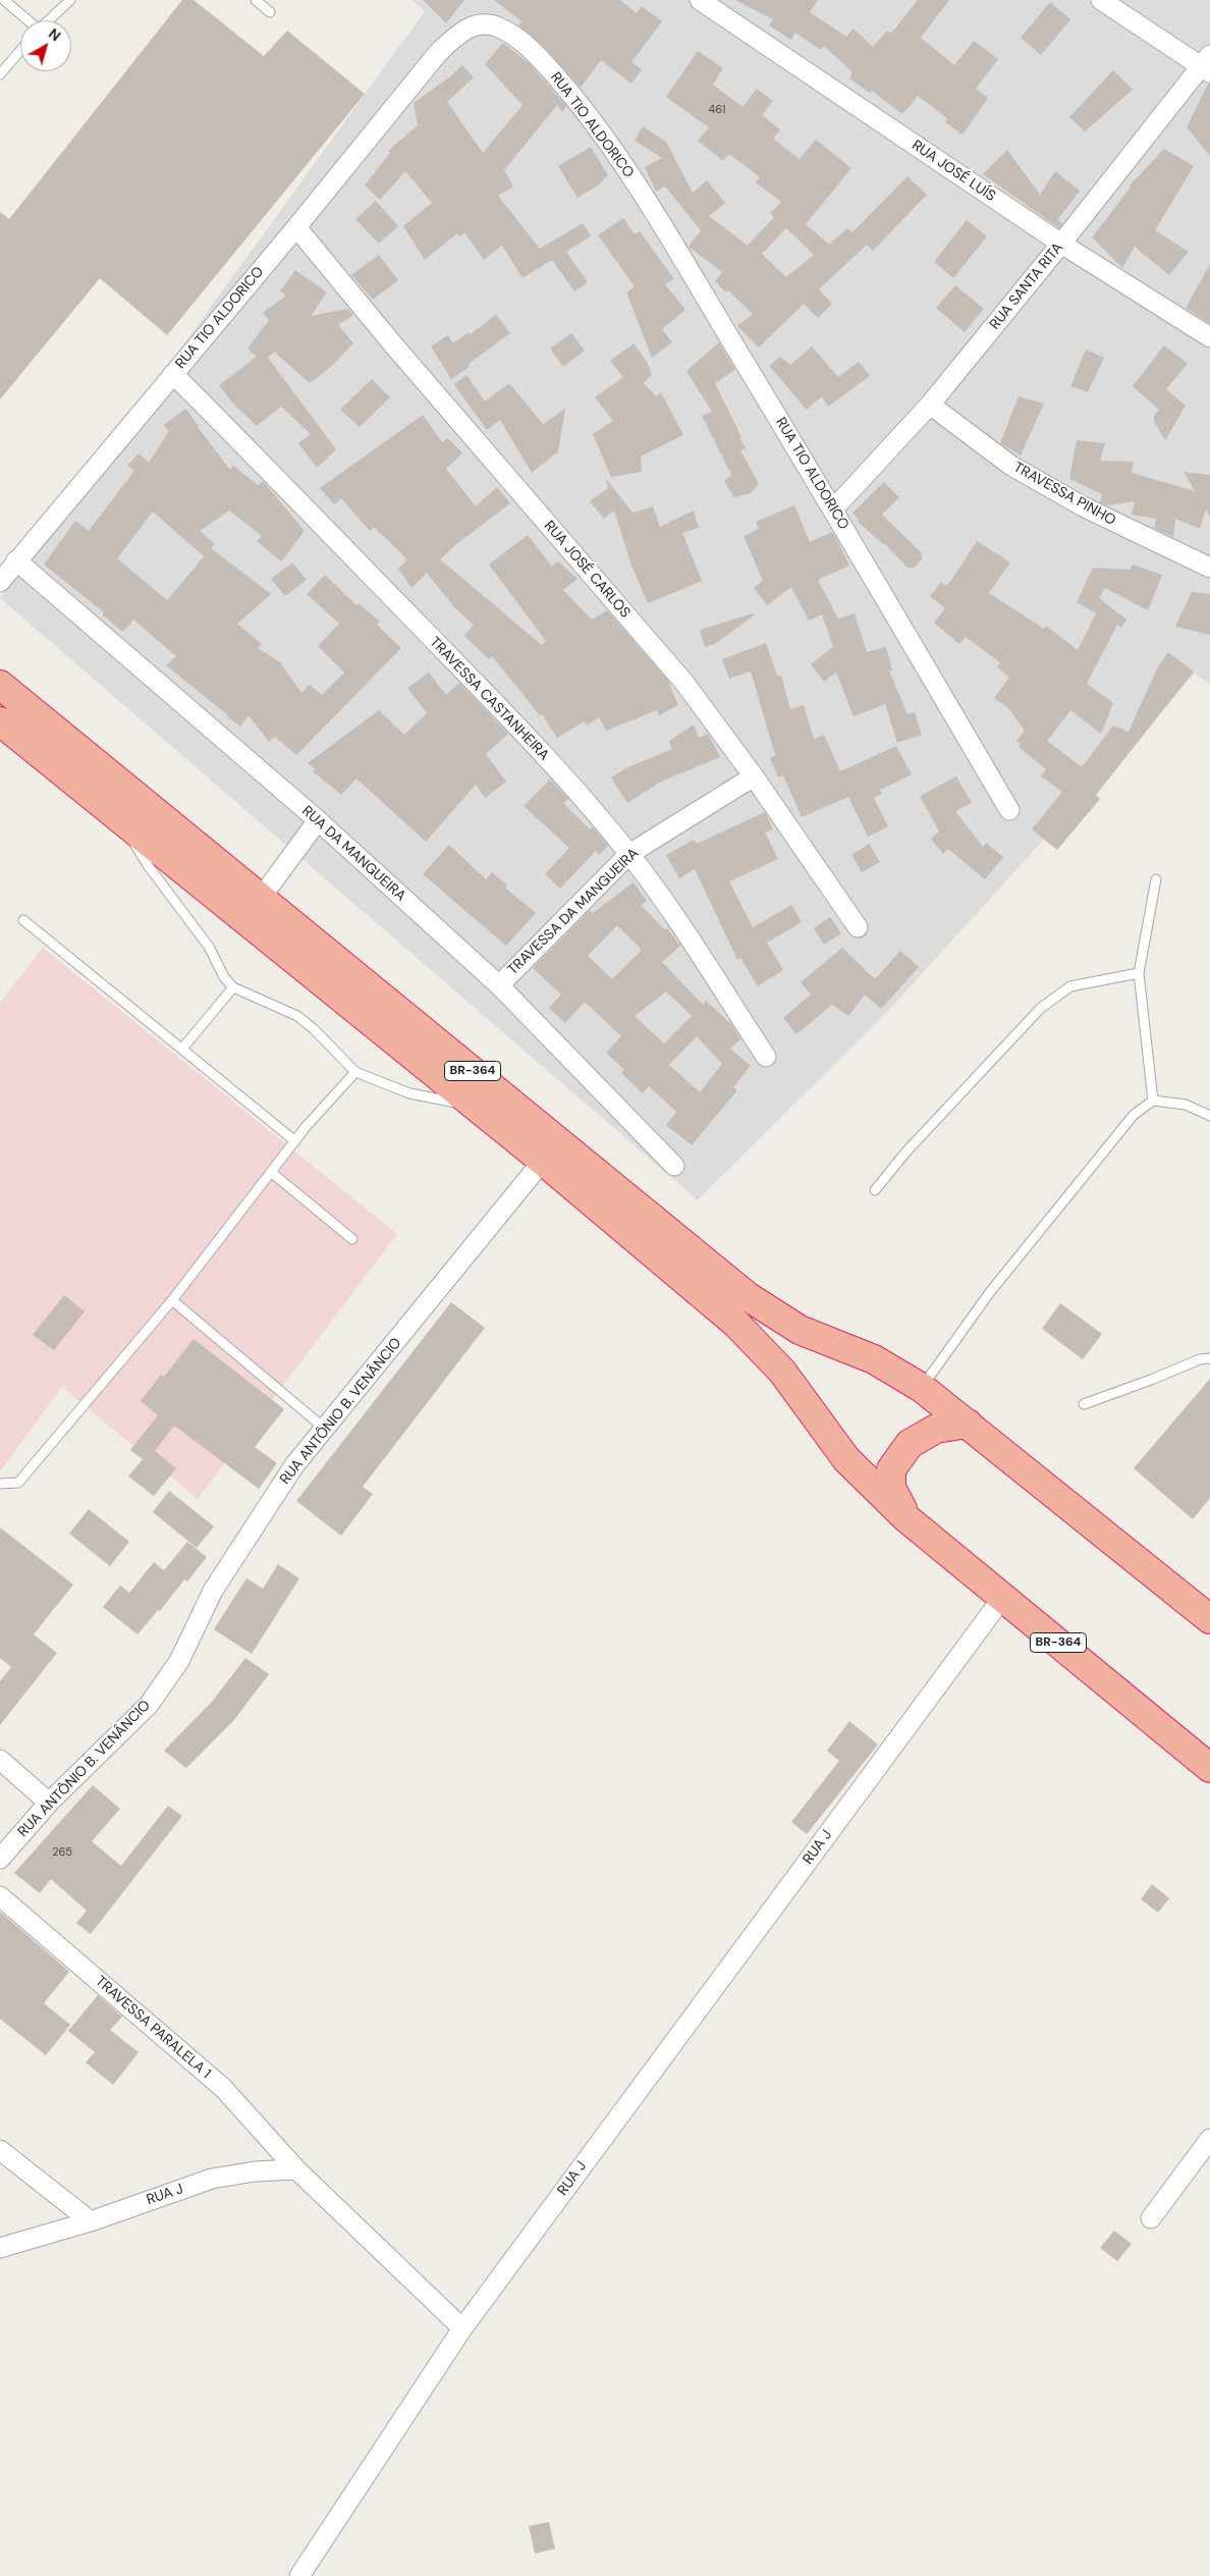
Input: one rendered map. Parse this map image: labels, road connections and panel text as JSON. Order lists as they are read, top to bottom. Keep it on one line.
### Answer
{"streets":{"highway":["BR-364"],"street":["RUA TIO ALDORICO","RUA JOSÉ LUÍS","RUA SANTA RITA","TRAVESSA PINHO","RUA JOSÉ CARLOS","TRAVESSA CASTANHEIRA","RUA DA MANGUEIRA","TRAVESSA DA MANGUEIRA","RUA ANTÔNIO B. VENÂNCIO","RUA J","TRAVESSA PARALELA 1"]},"crossings":[["RUA TIO ALDORICO","RUA SANTA RITA"],["RUA TIO ALDORICO","RUA JOSÉ CARLOS"],["RUA TIO ALDORICO","TRAVESSA CASTANHEIRA"],["RUA TIO ALDORICO","RUA DA MANGUEIRA"],["RUA JOSÉ LUÍS","RUA SANTA RITA"],["RUA SANTA RITA","TRAVESSA PINHO"],["RUA JOSÉ CARLOS","TRAVESSA DA MANGUEIRA"],["TRAVESSA CASTANHEIRA","TRAVESSA DA MANGUEIRA"],["RUA DA MANGUEIRA","TRAVESSA DA MANGUEIRA"],["BR-364","RUA ANTÔNIO B. VENÂNCIO"],["BR-364","RUA J"],["RUA J","TRAVESSA PARALELA 1"]],"house_numbers":["461","265"],"north":"top right"}
